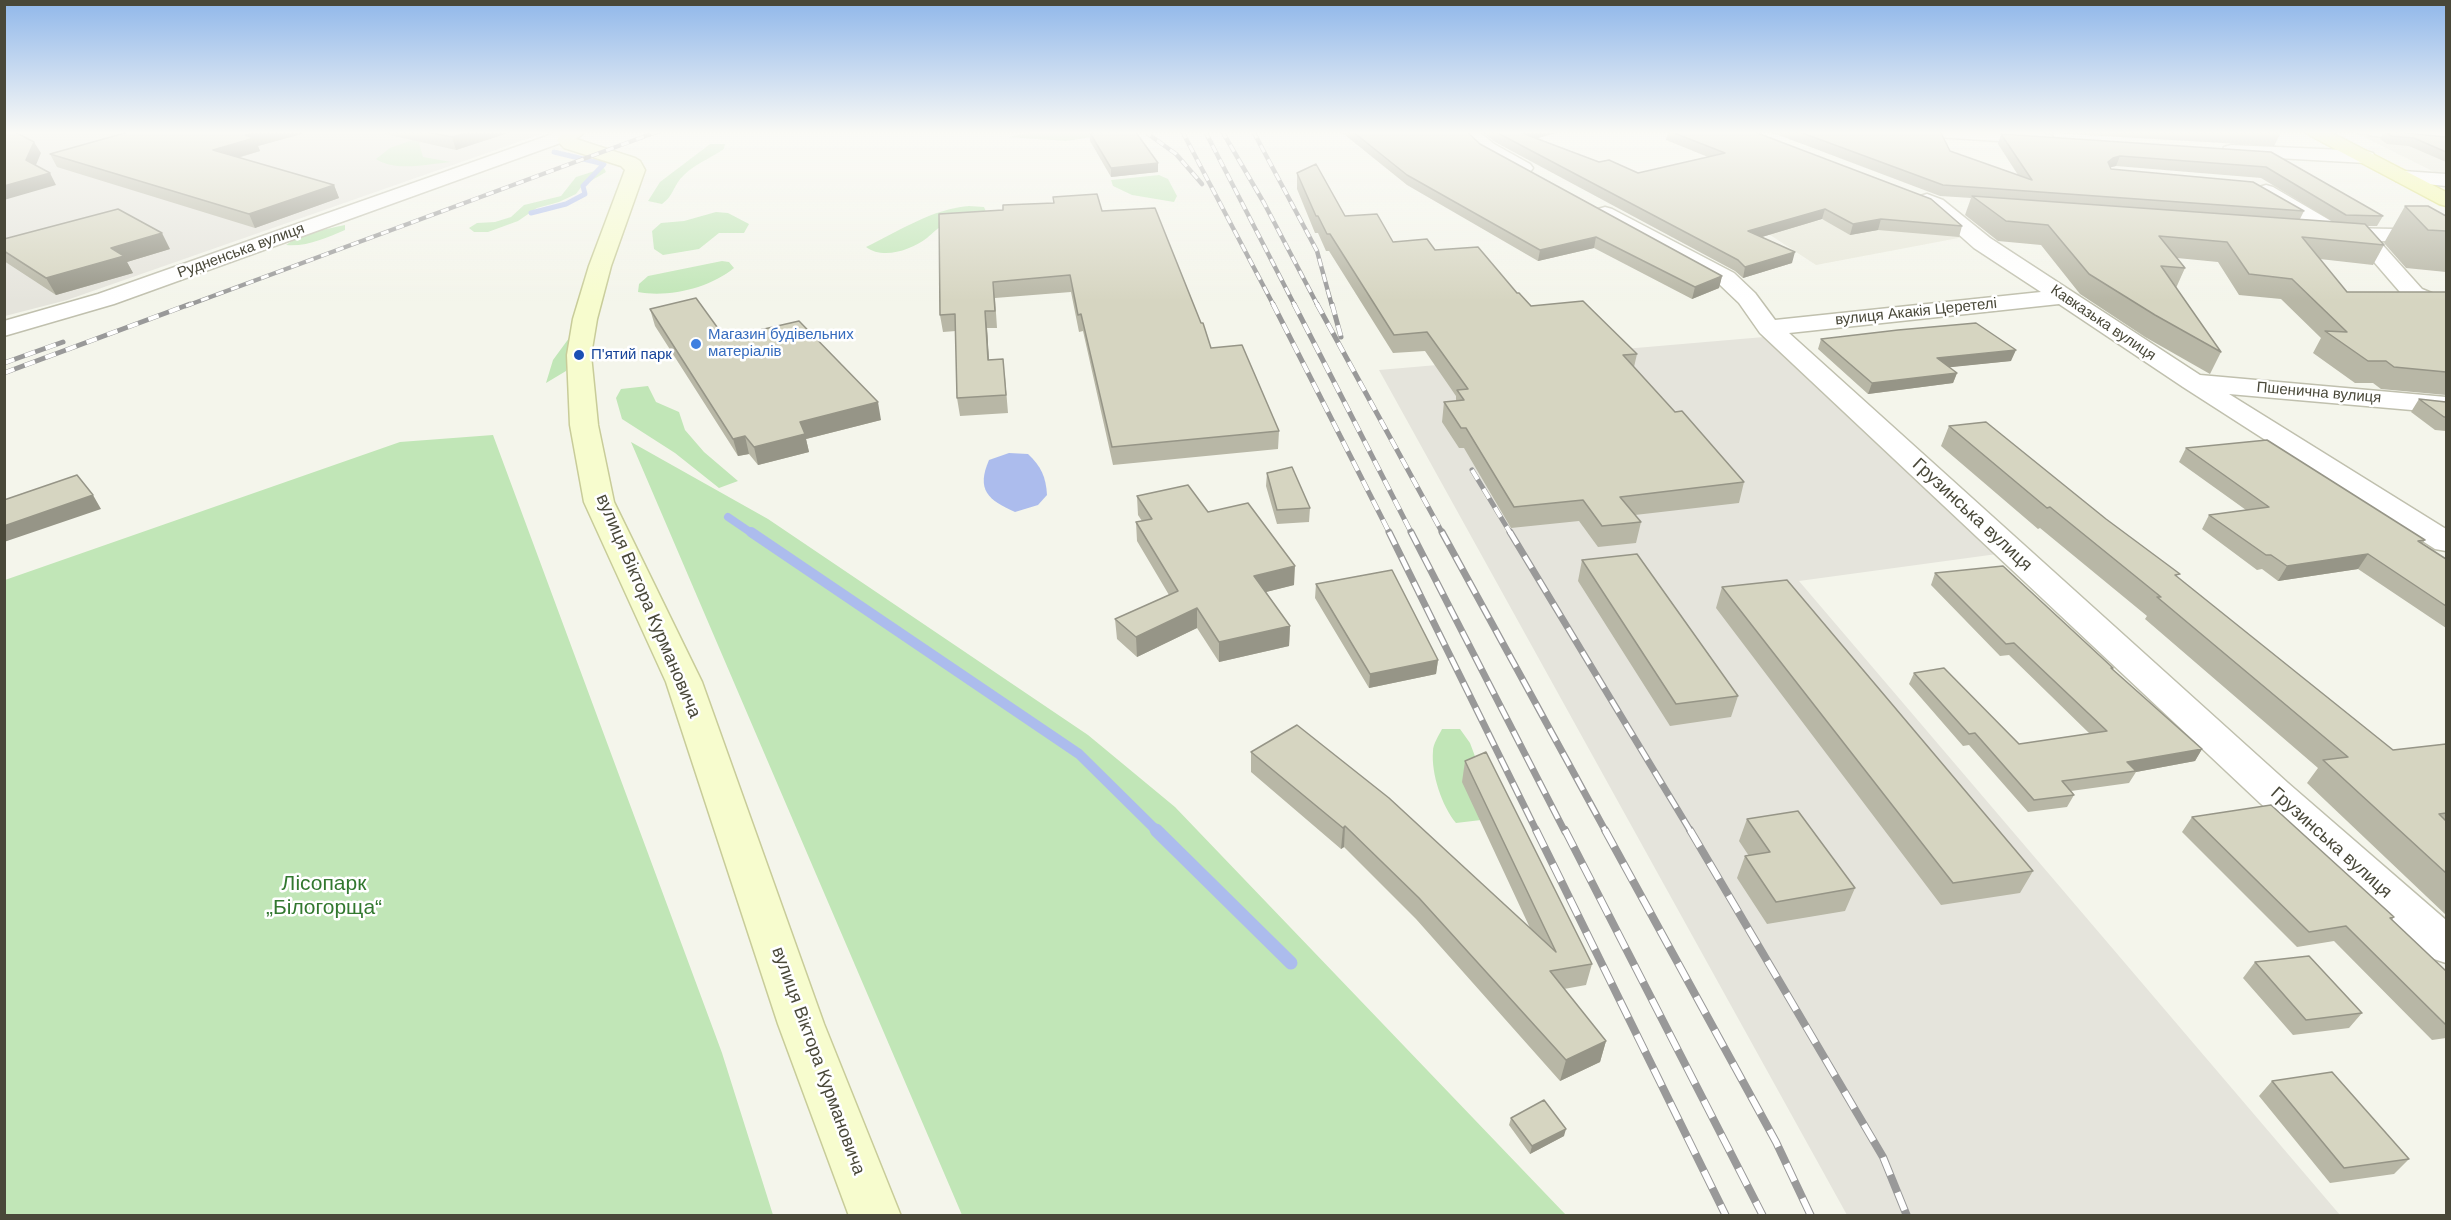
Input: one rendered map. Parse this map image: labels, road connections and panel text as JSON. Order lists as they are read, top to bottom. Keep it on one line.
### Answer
{"streets":{"street":["Рудненська вулиця","вулиця Акакія Церетелі","Кавказька вулиця","Пшенична вулиця","Грузинська вулиця","вулиця Віктора Курмановича"]},"crossings":[["вулиця Акакія Церетелі","Кавказька вулиця"],["вулиця Акакія Церетелі","Грузинська вулиця"],["Кавказька вулиця","Пшенична вулиця"]],"parks":["Лісопарк „Білогорща“"],"places":["Магазин будівельних матеріалів","П'ятий парк"]}
